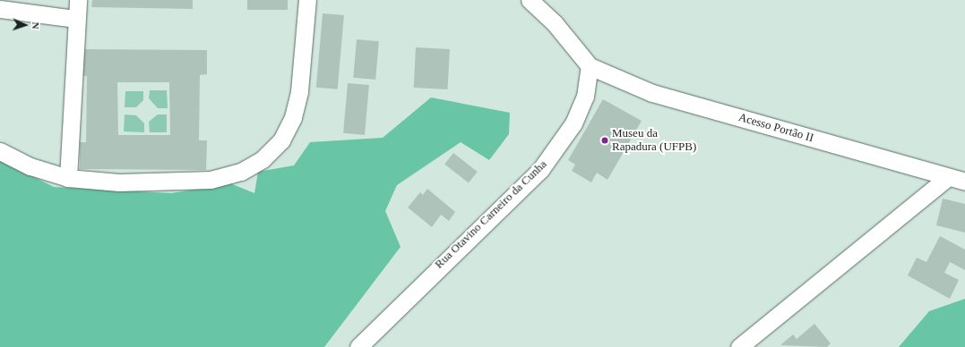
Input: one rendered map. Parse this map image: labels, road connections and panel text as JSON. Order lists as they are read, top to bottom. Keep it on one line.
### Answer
{"streets":{"street":["Acesso Portão II","Rua Otavino Carneiro da Cunha"]},"crossings":[["Acesso Portão II","Rua Otavino Carneiro da Cunha"]],"places":["Museu da Rapadura (UFPB)"],"north":"right"}
